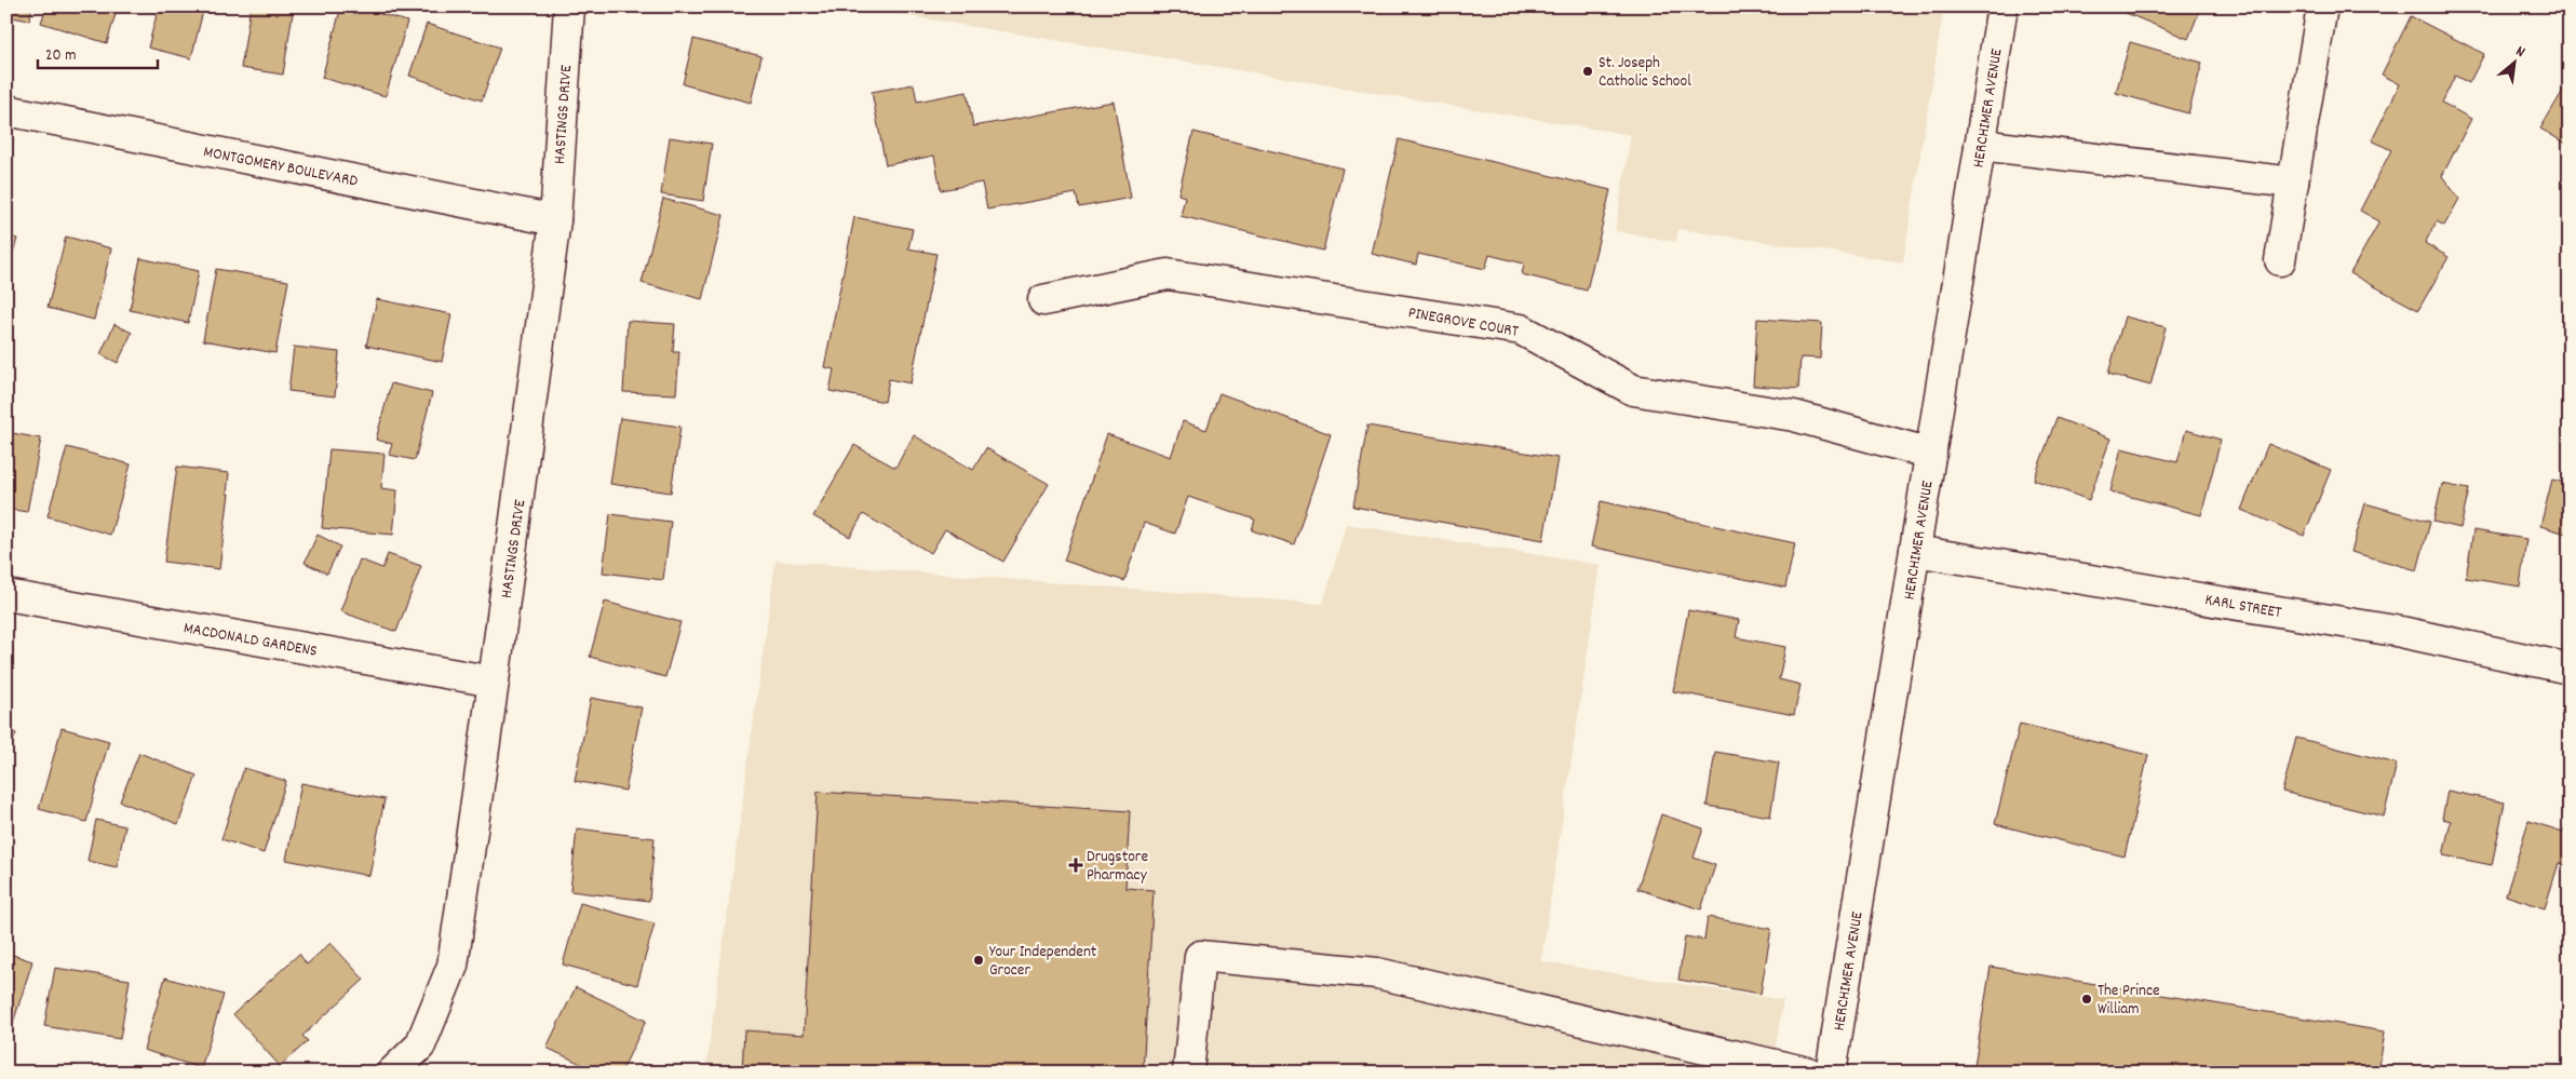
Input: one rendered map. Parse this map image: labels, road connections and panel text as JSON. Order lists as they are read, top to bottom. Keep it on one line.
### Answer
{"streets":{"street":["HERCHIMER AVENUE","HASTINGS DRIVE","MONTGOMERY BOULEVARD","PINEGROVE COURT","KARL STREET","MACDONALD GARDENS"]},"crossings":[["HERCHIMER AVENUE","PINEGROVE COURT"],["HERCHIMER AVENUE","KARL STREET"],["HASTINGS DRIVE","MONTGOMERY BOULEVARD"],["HASTINGS DRIVE","MACDONALD GARDENS"]],"places":{"other":["St. Joseph Catholic School","Your Independent Grocer","The Prince William"],"health":["Drugstore Pharmacy"]},"scale_bar":"20 m","north":"top right"}
